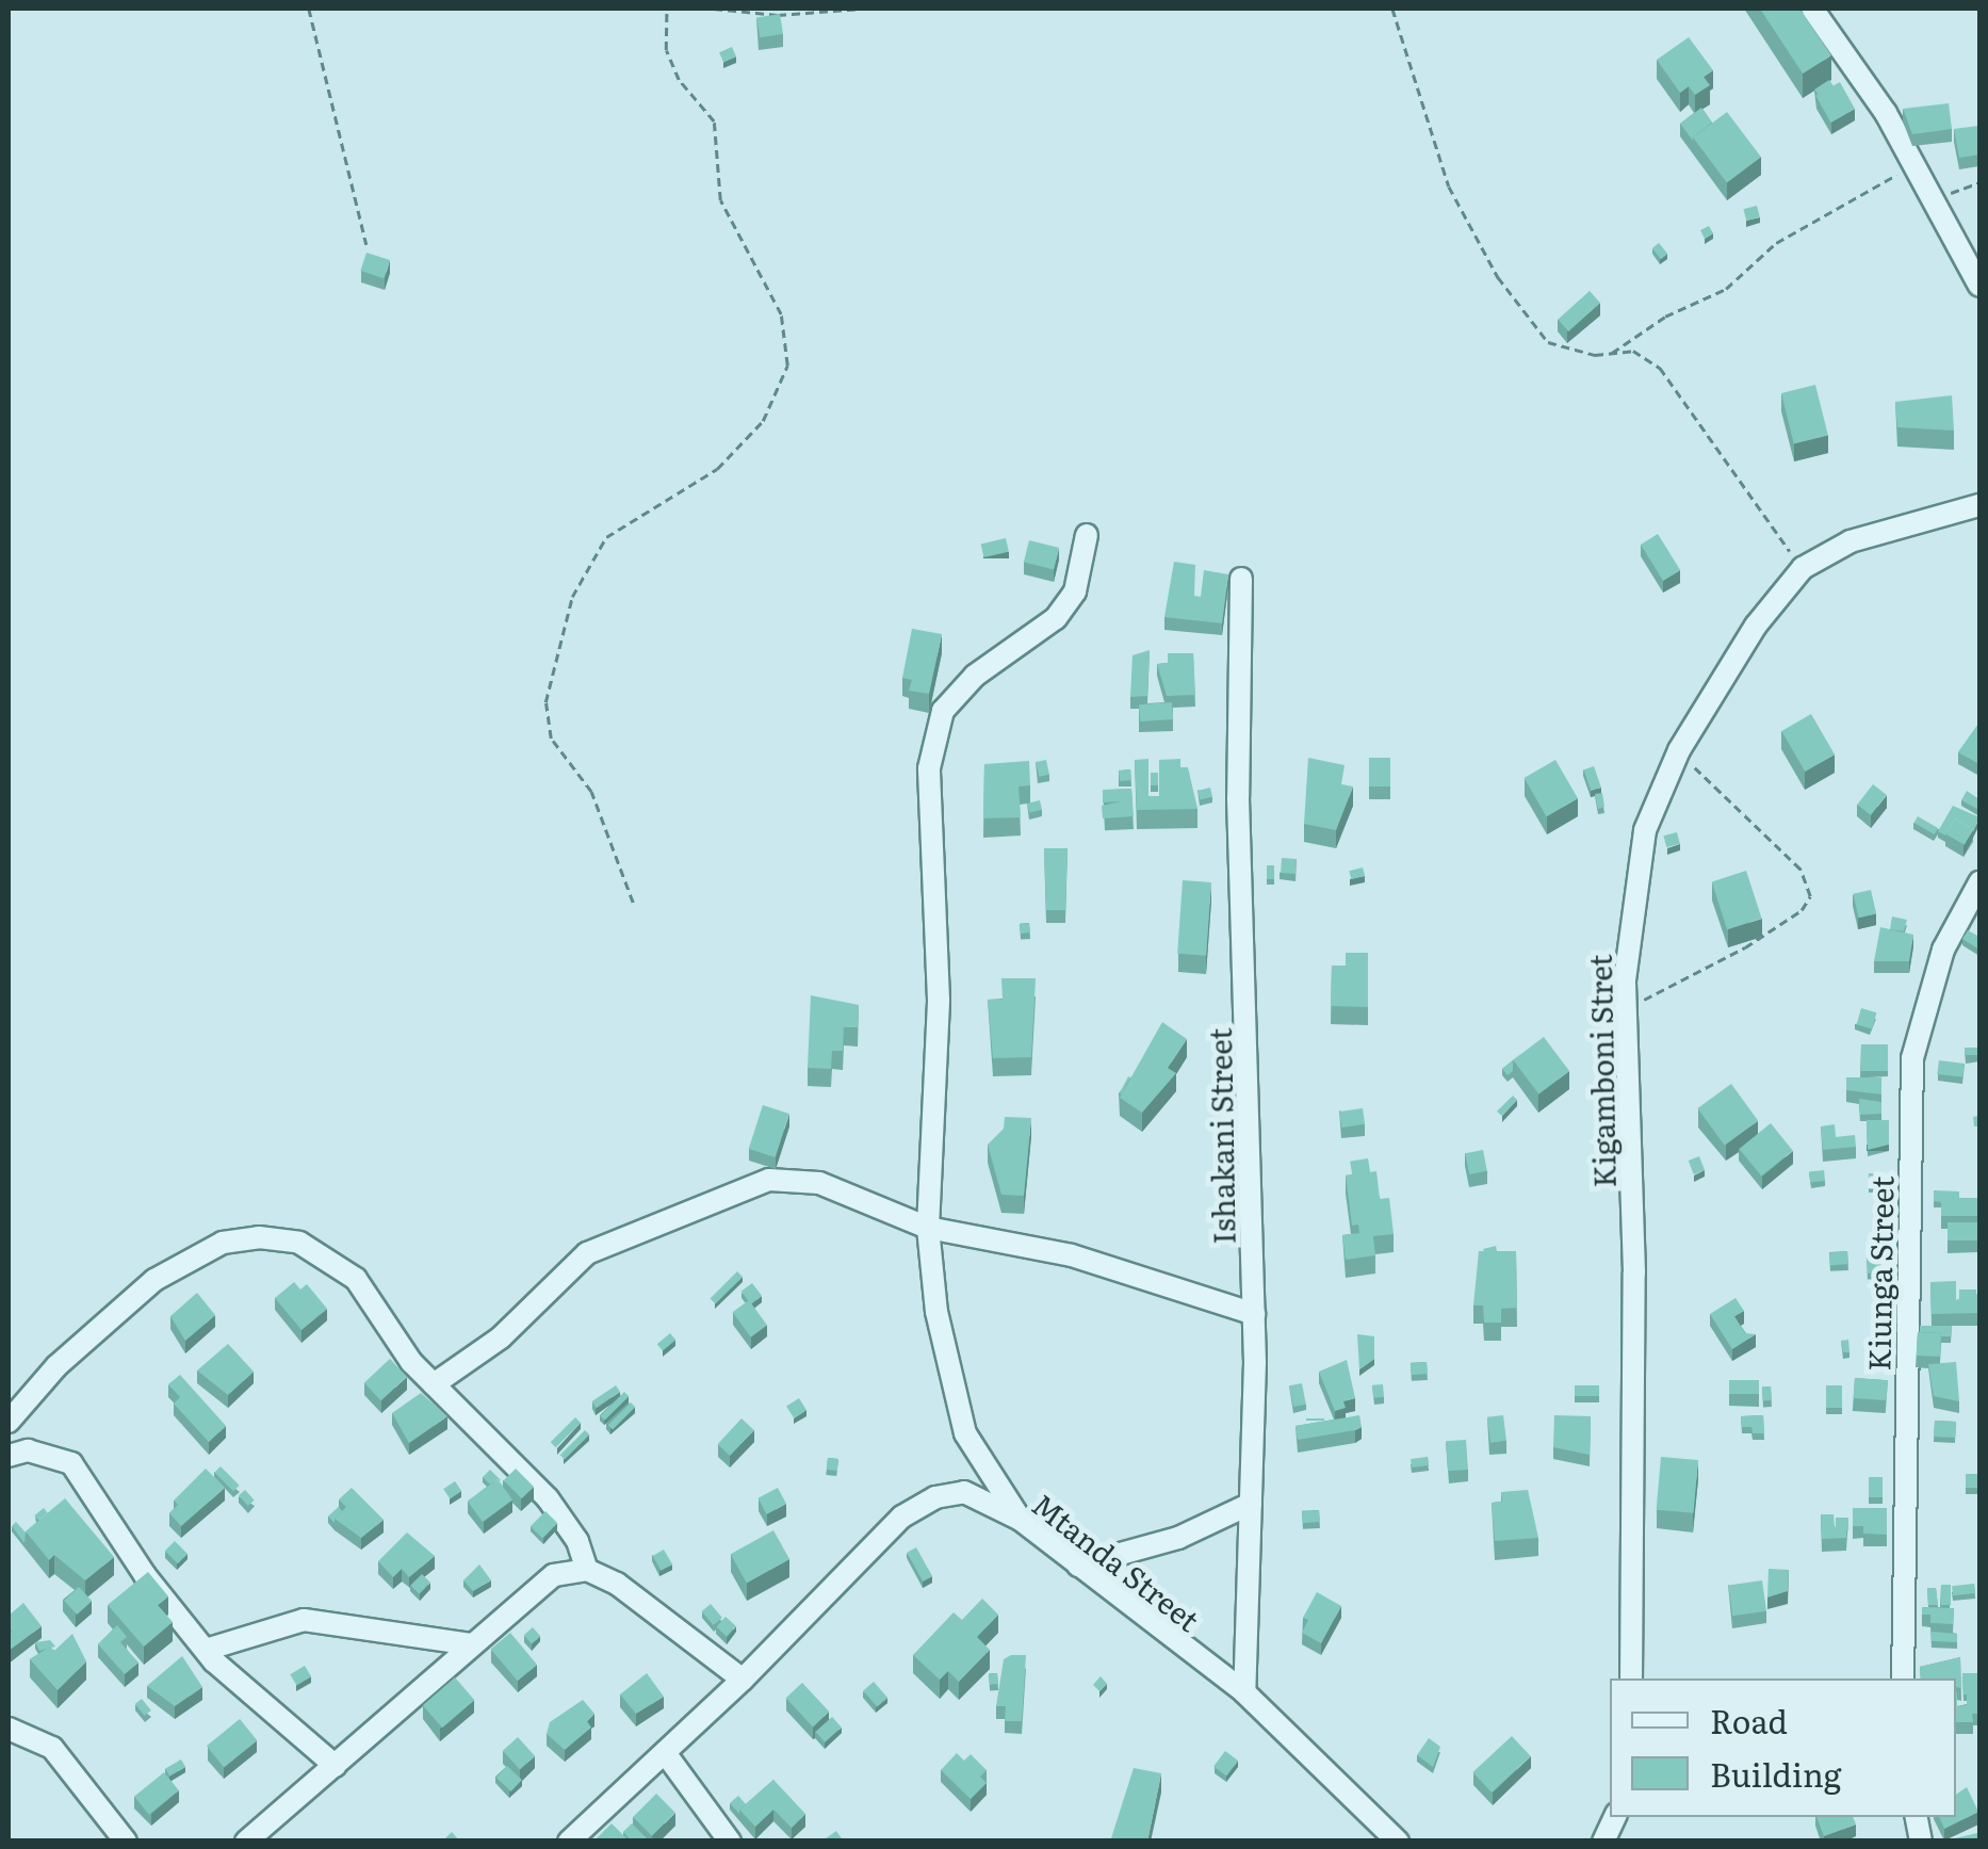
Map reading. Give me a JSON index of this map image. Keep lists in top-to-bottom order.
{
  "streets": {
    "street": [
      "Kigamboni Stret",
      "Ishakani Street",
      "Kiunga Street",
      "Mtanda Street"
    ]
  },
  "crossings": [
    ["Ishakani Street", "Mtanda Street"]
  ],
  "legend": ["Road", "Building"]
}
